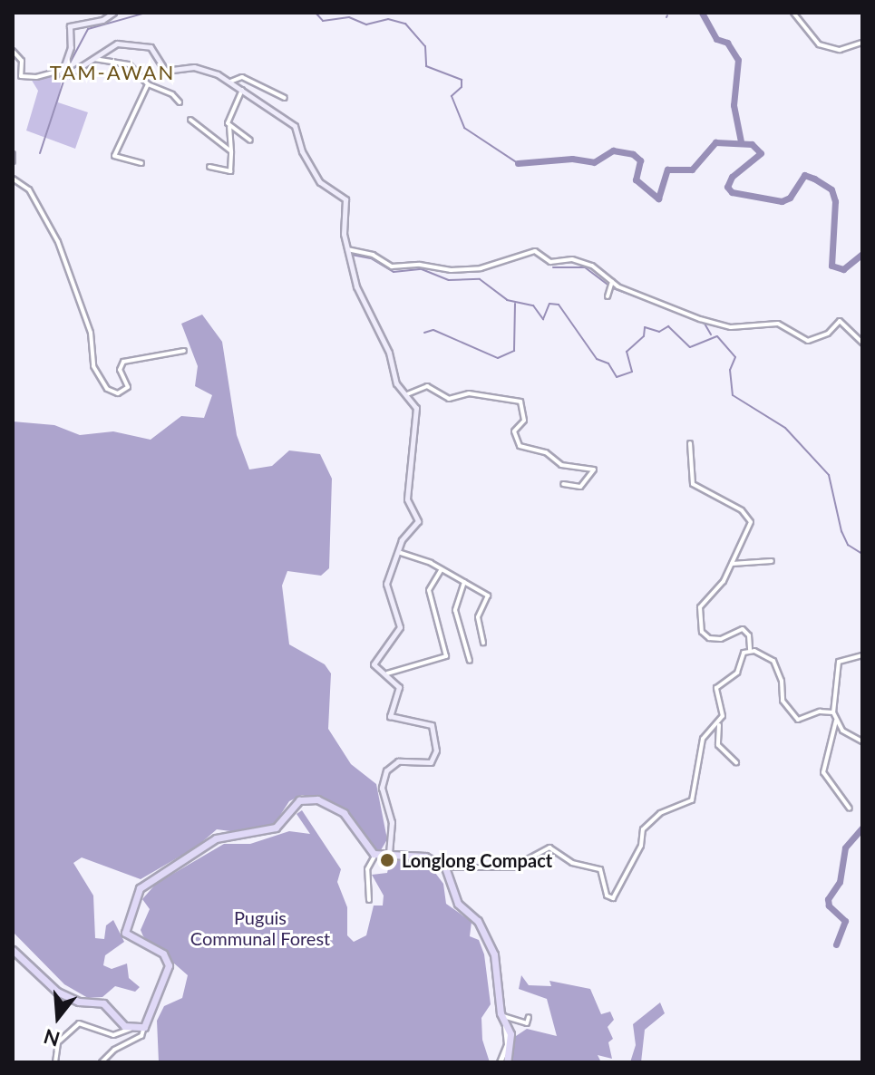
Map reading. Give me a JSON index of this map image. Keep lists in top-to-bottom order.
{
  "districts": ["TAM-AWAN"],
  "parks": ["Puguis Communal Forest"],
  "places": ["Longlong Compact"],
  "north": "bottom"
}
